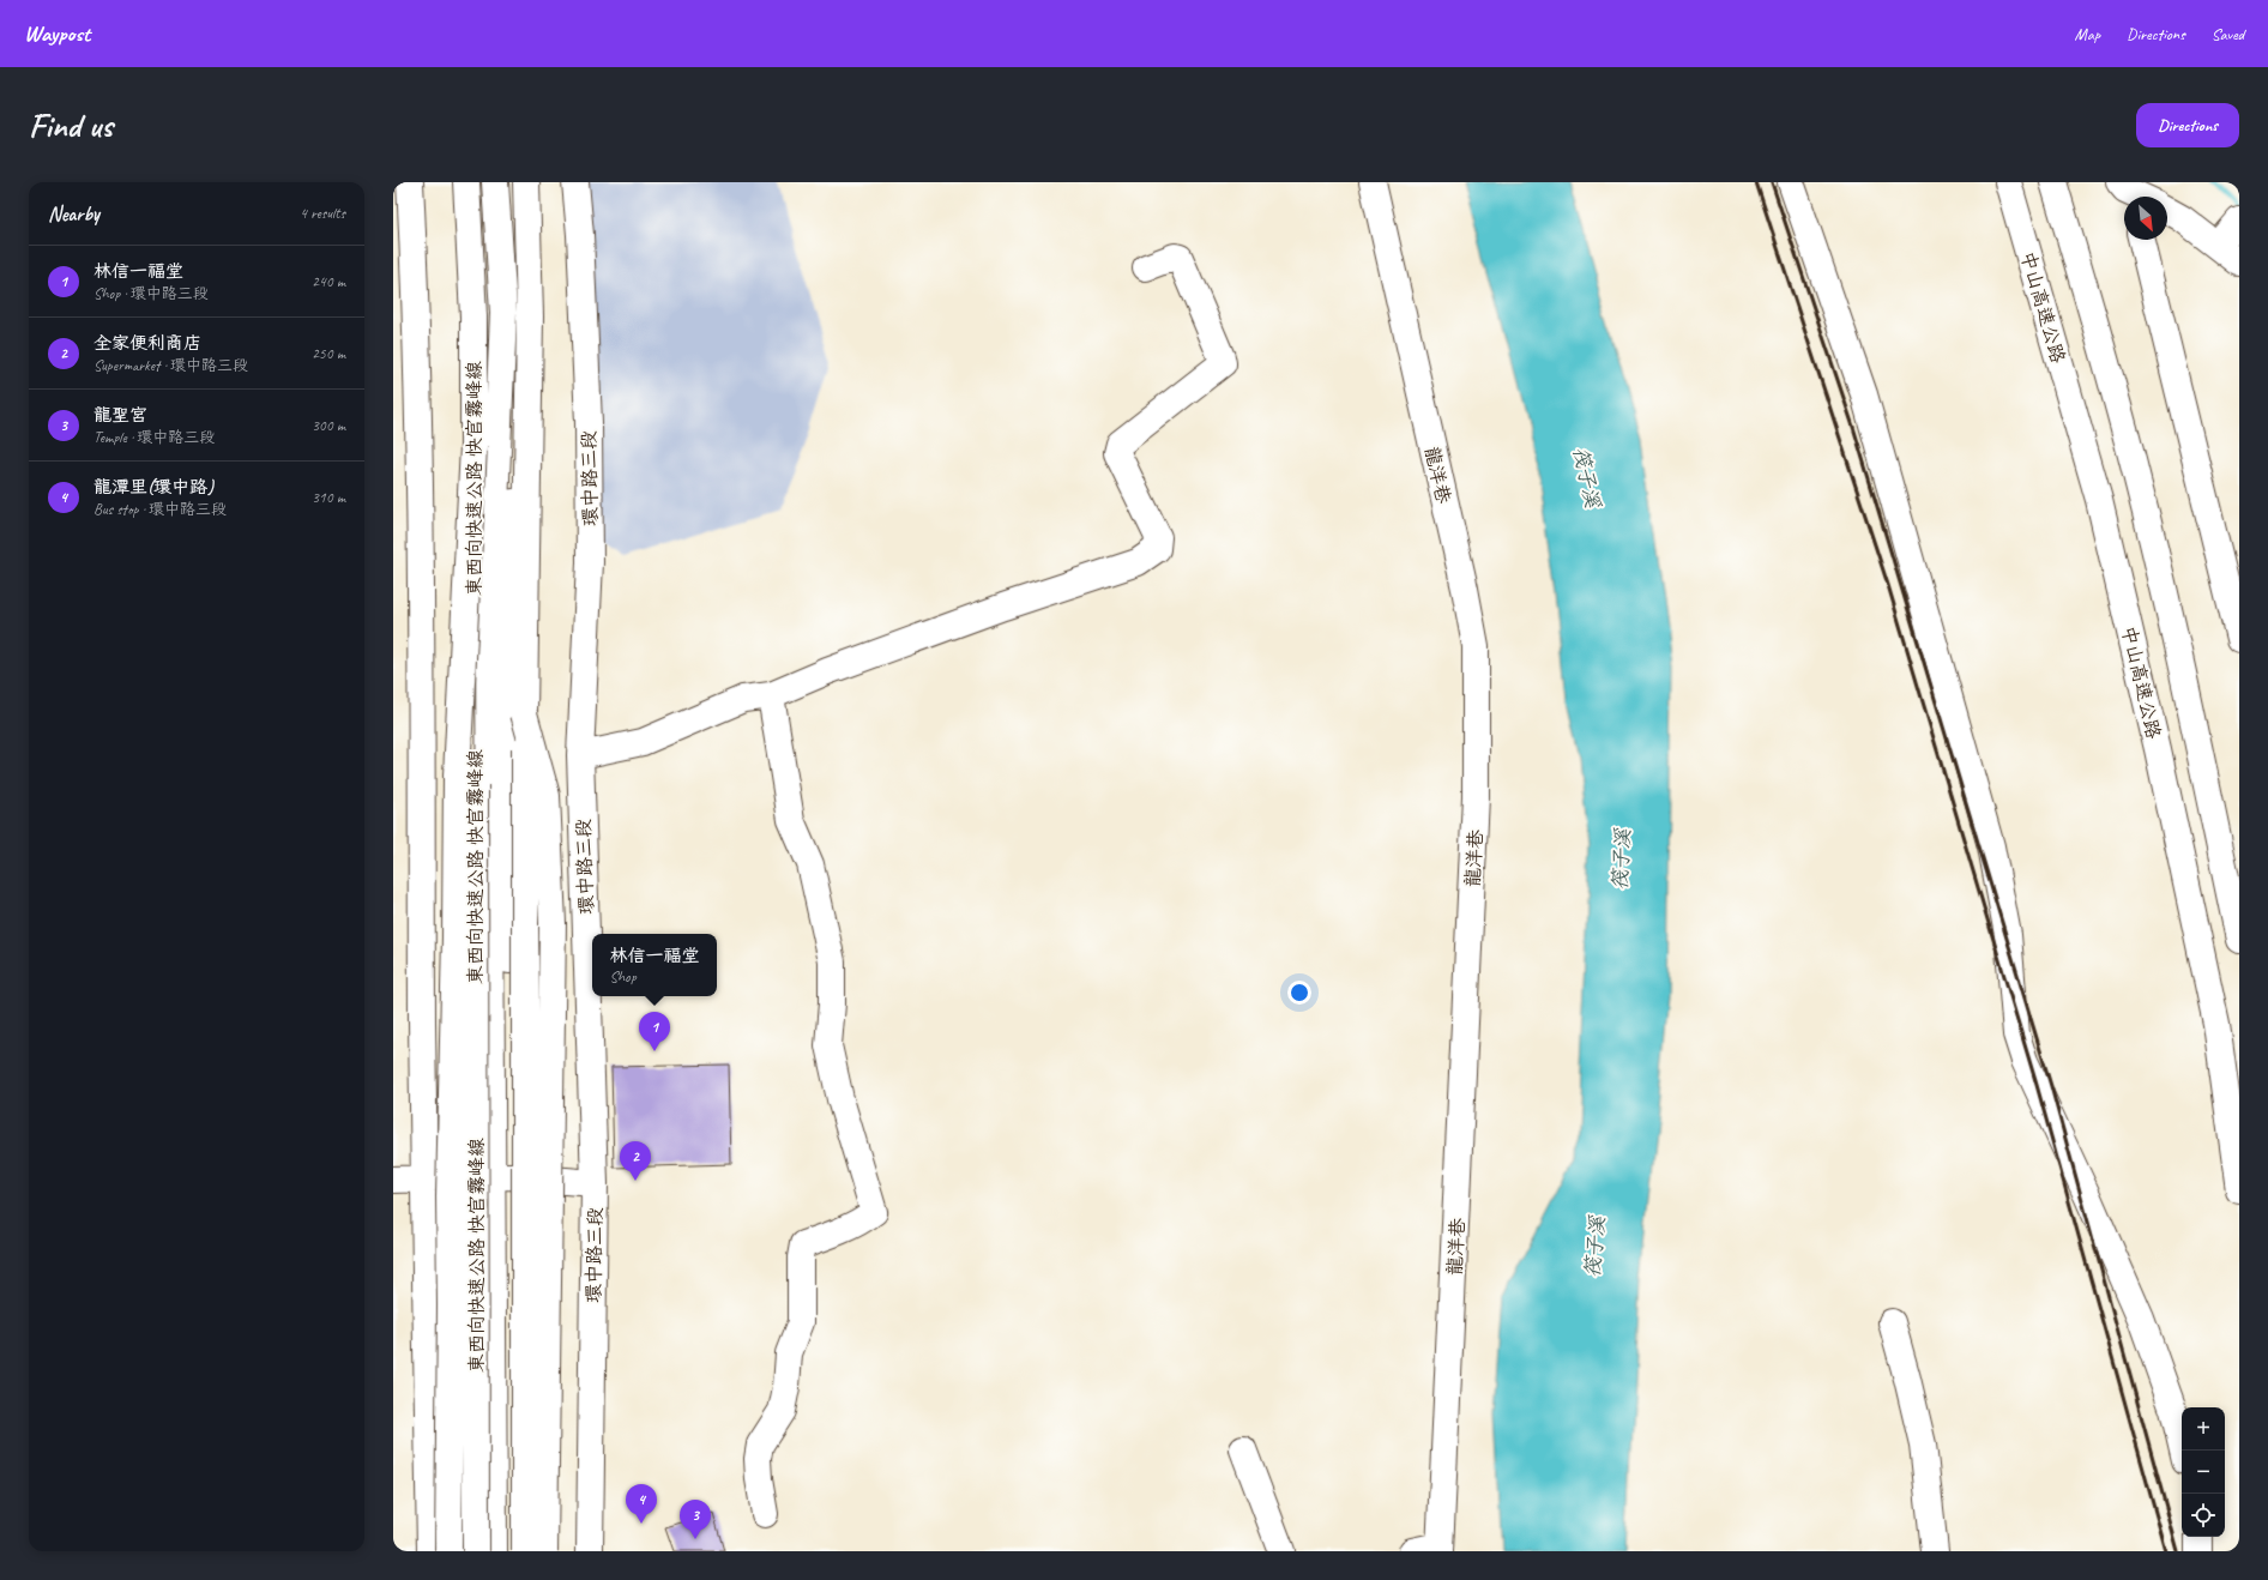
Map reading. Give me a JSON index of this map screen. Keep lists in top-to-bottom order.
{
  "streets": {
    "main road": [
      "中山高速公路",
      "龍洋巷",
      "東西向快速公路 快官霧峰線",
      "環中路三段"
    ]
  },
  "water": ["筏子溪"],
  "north": "bottom right",
  "page": {
    "header": "Waypost",
    "nav": ["Map", "Directions", "Saved"],
    "buttons": "Directions",
    "title": "Find us",
    "heading": ["Nearby", "4 results"],
    "list": [
      {
        "mark": "1",
        "name": "林信一福堂",
        "note": "Shop · 環中路三段",
        "value": "240 m"
      },
      {
        "mark": "2",
        "name": "全家便利商店",
        "note": "Supermarket · 環中路三段",
        "value": "250 m"
      },
      {
        "mark": "3",
        "name": "龍聖宮",
        "note": "Temple · 環中路三段",
        "value": "300 m"
      },
      {
        "mark": "4",
        "name": "龍潭里(環中路)",
        "note": "Bus stop · 環中路三段",
        "value": "310 m"
      }
    ],
    "popup": ["林信一福堂", "Shop"],
    "pins": [
      "1",
      "2",
      "4",
      "3"
    ],
    "map_buttons": ["+", "−"]
  }
}
